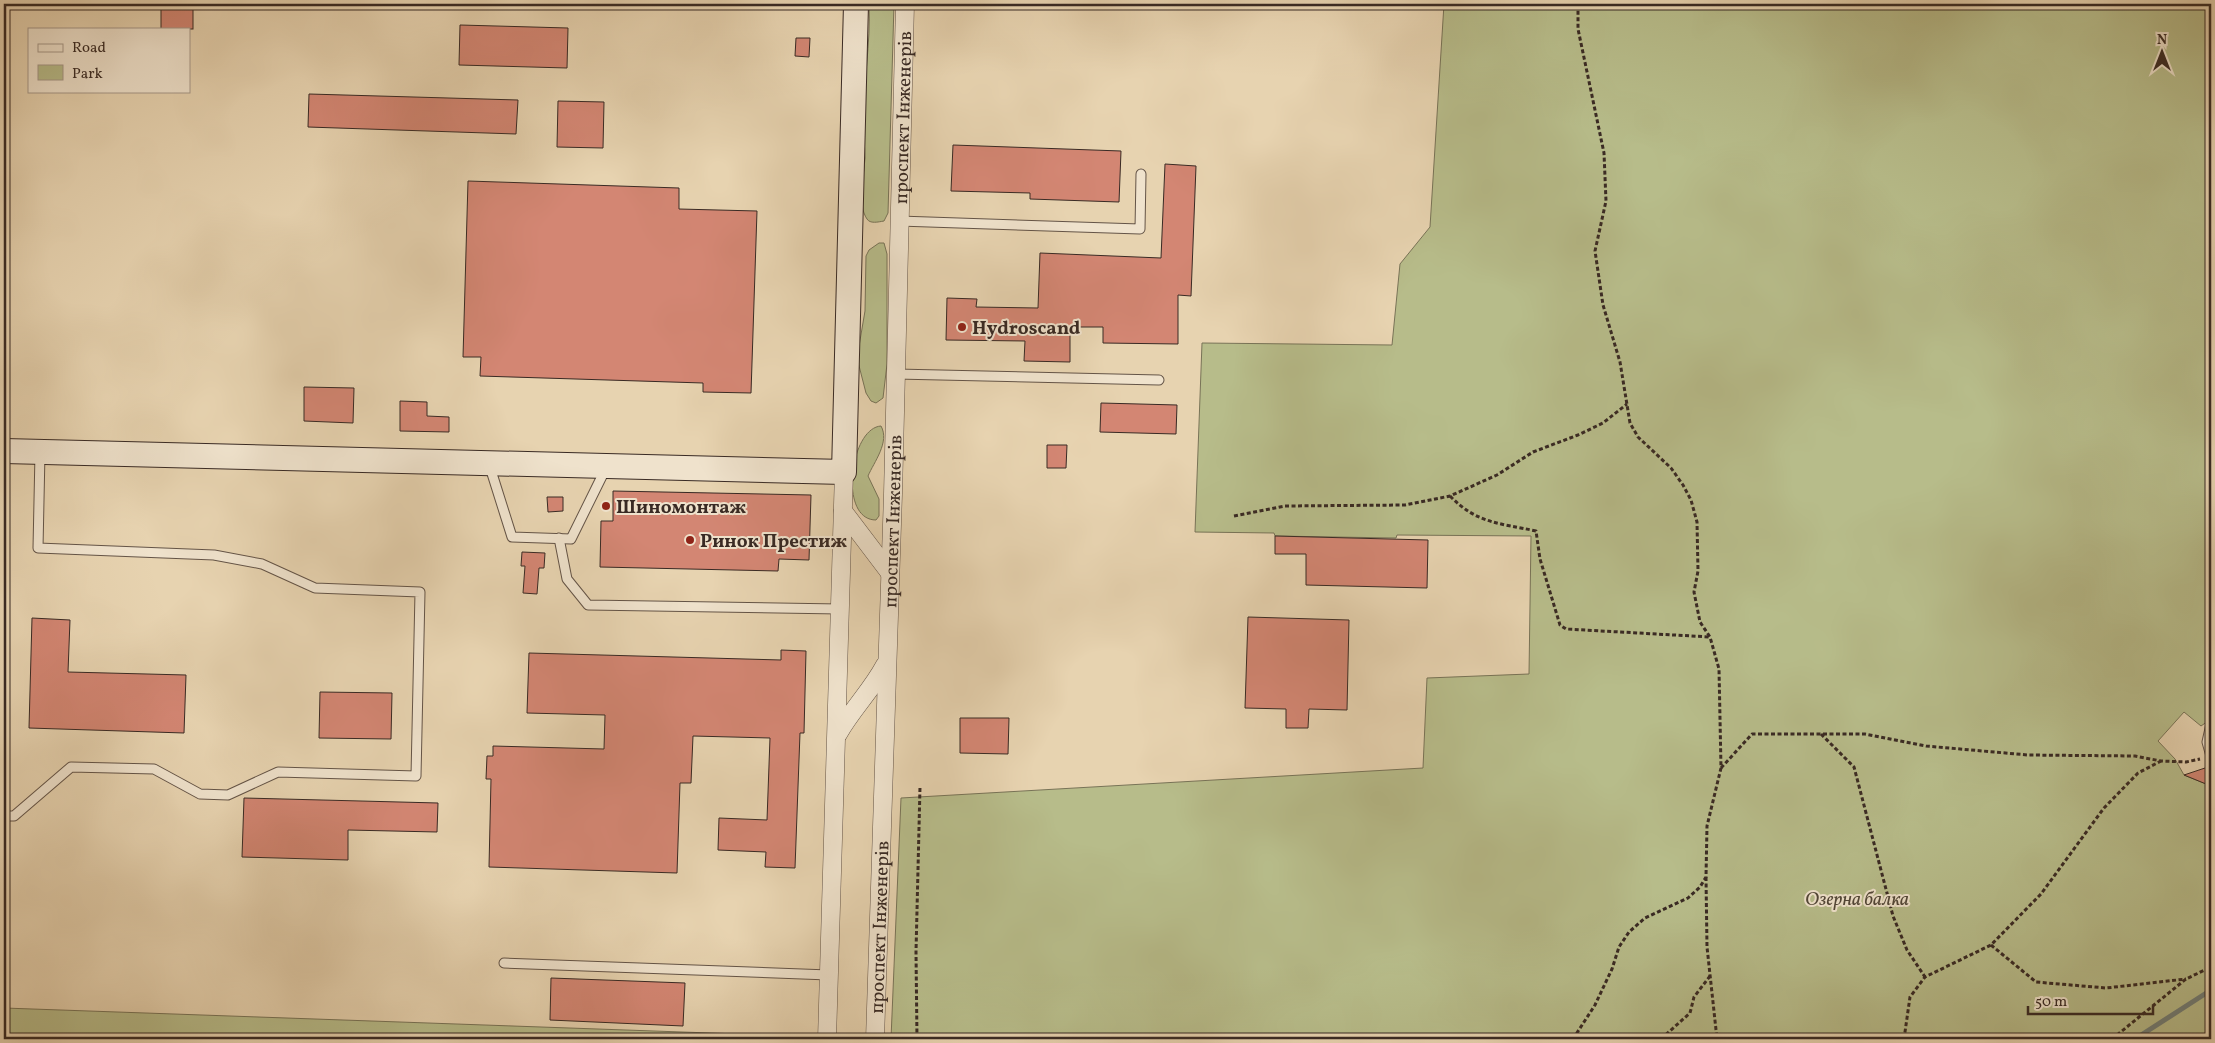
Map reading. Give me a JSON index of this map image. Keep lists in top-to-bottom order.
{
  "streets": {
    "street": ["проспект Інженерів"]
  },
  "parks": ["Озерна балка"],
  "places": ["Hydroscand", "Шиномонтаж", "Ринок Престиж"],
  "legend": ["Road", "Park"],
  "scale_bar": "50 m",
  "north": "top"
}
